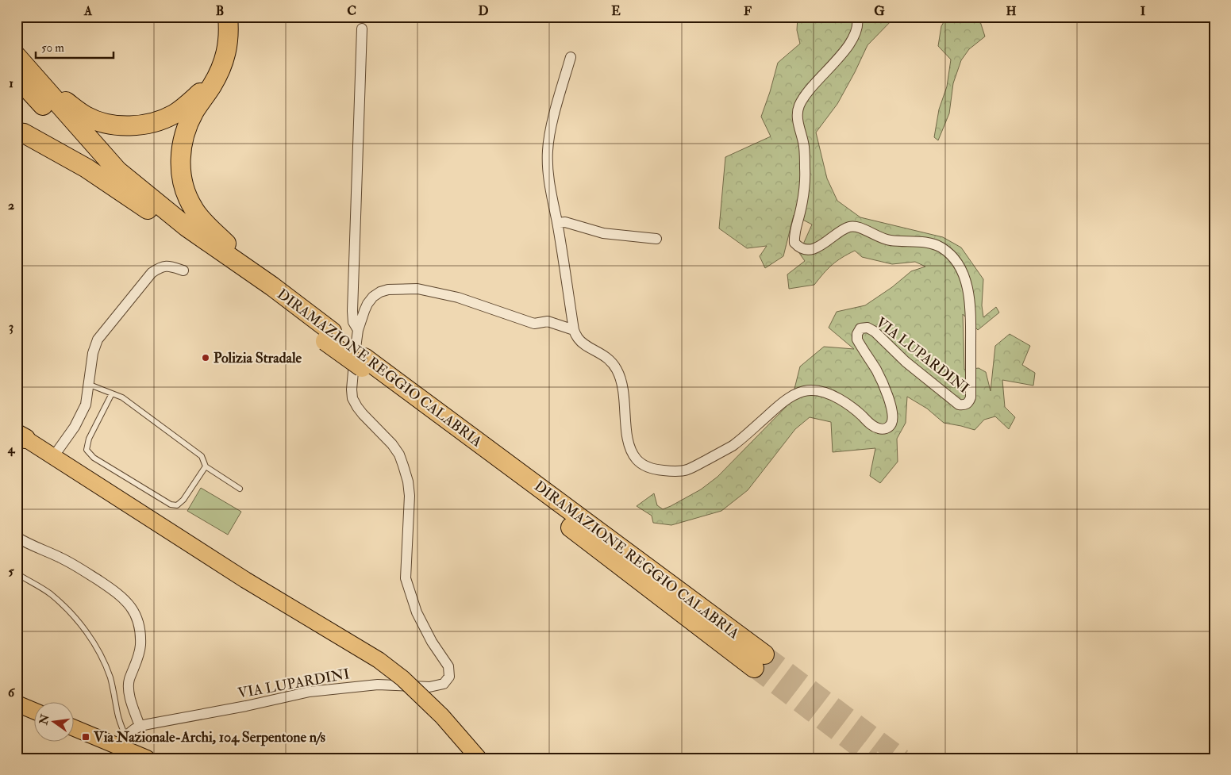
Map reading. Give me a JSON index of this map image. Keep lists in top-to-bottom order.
{
  "streets": {
    "highway": ["DIRAMAZIONE REGGIO CALABRIA"],
    "street": ["VIA LUPARDINI"]
  },
  "places": {
    "other": ["Polizia Stradale"],
    "transit": ["Via Nazionale-Archi, 104 Serpentone n/s"]
  },
  "scale_bar": "50 m",
  "north": "left",
  "grid": {
    "columns": [
      "A",
      "B",
      "C",
      "D",
      "E",
      "F",
      "G",
      "H",
      "I"
    ],
    "rows": [
      "1",
      "2",
      "3",
      "4",
      "5",
      "6"
    ]
  }
}
